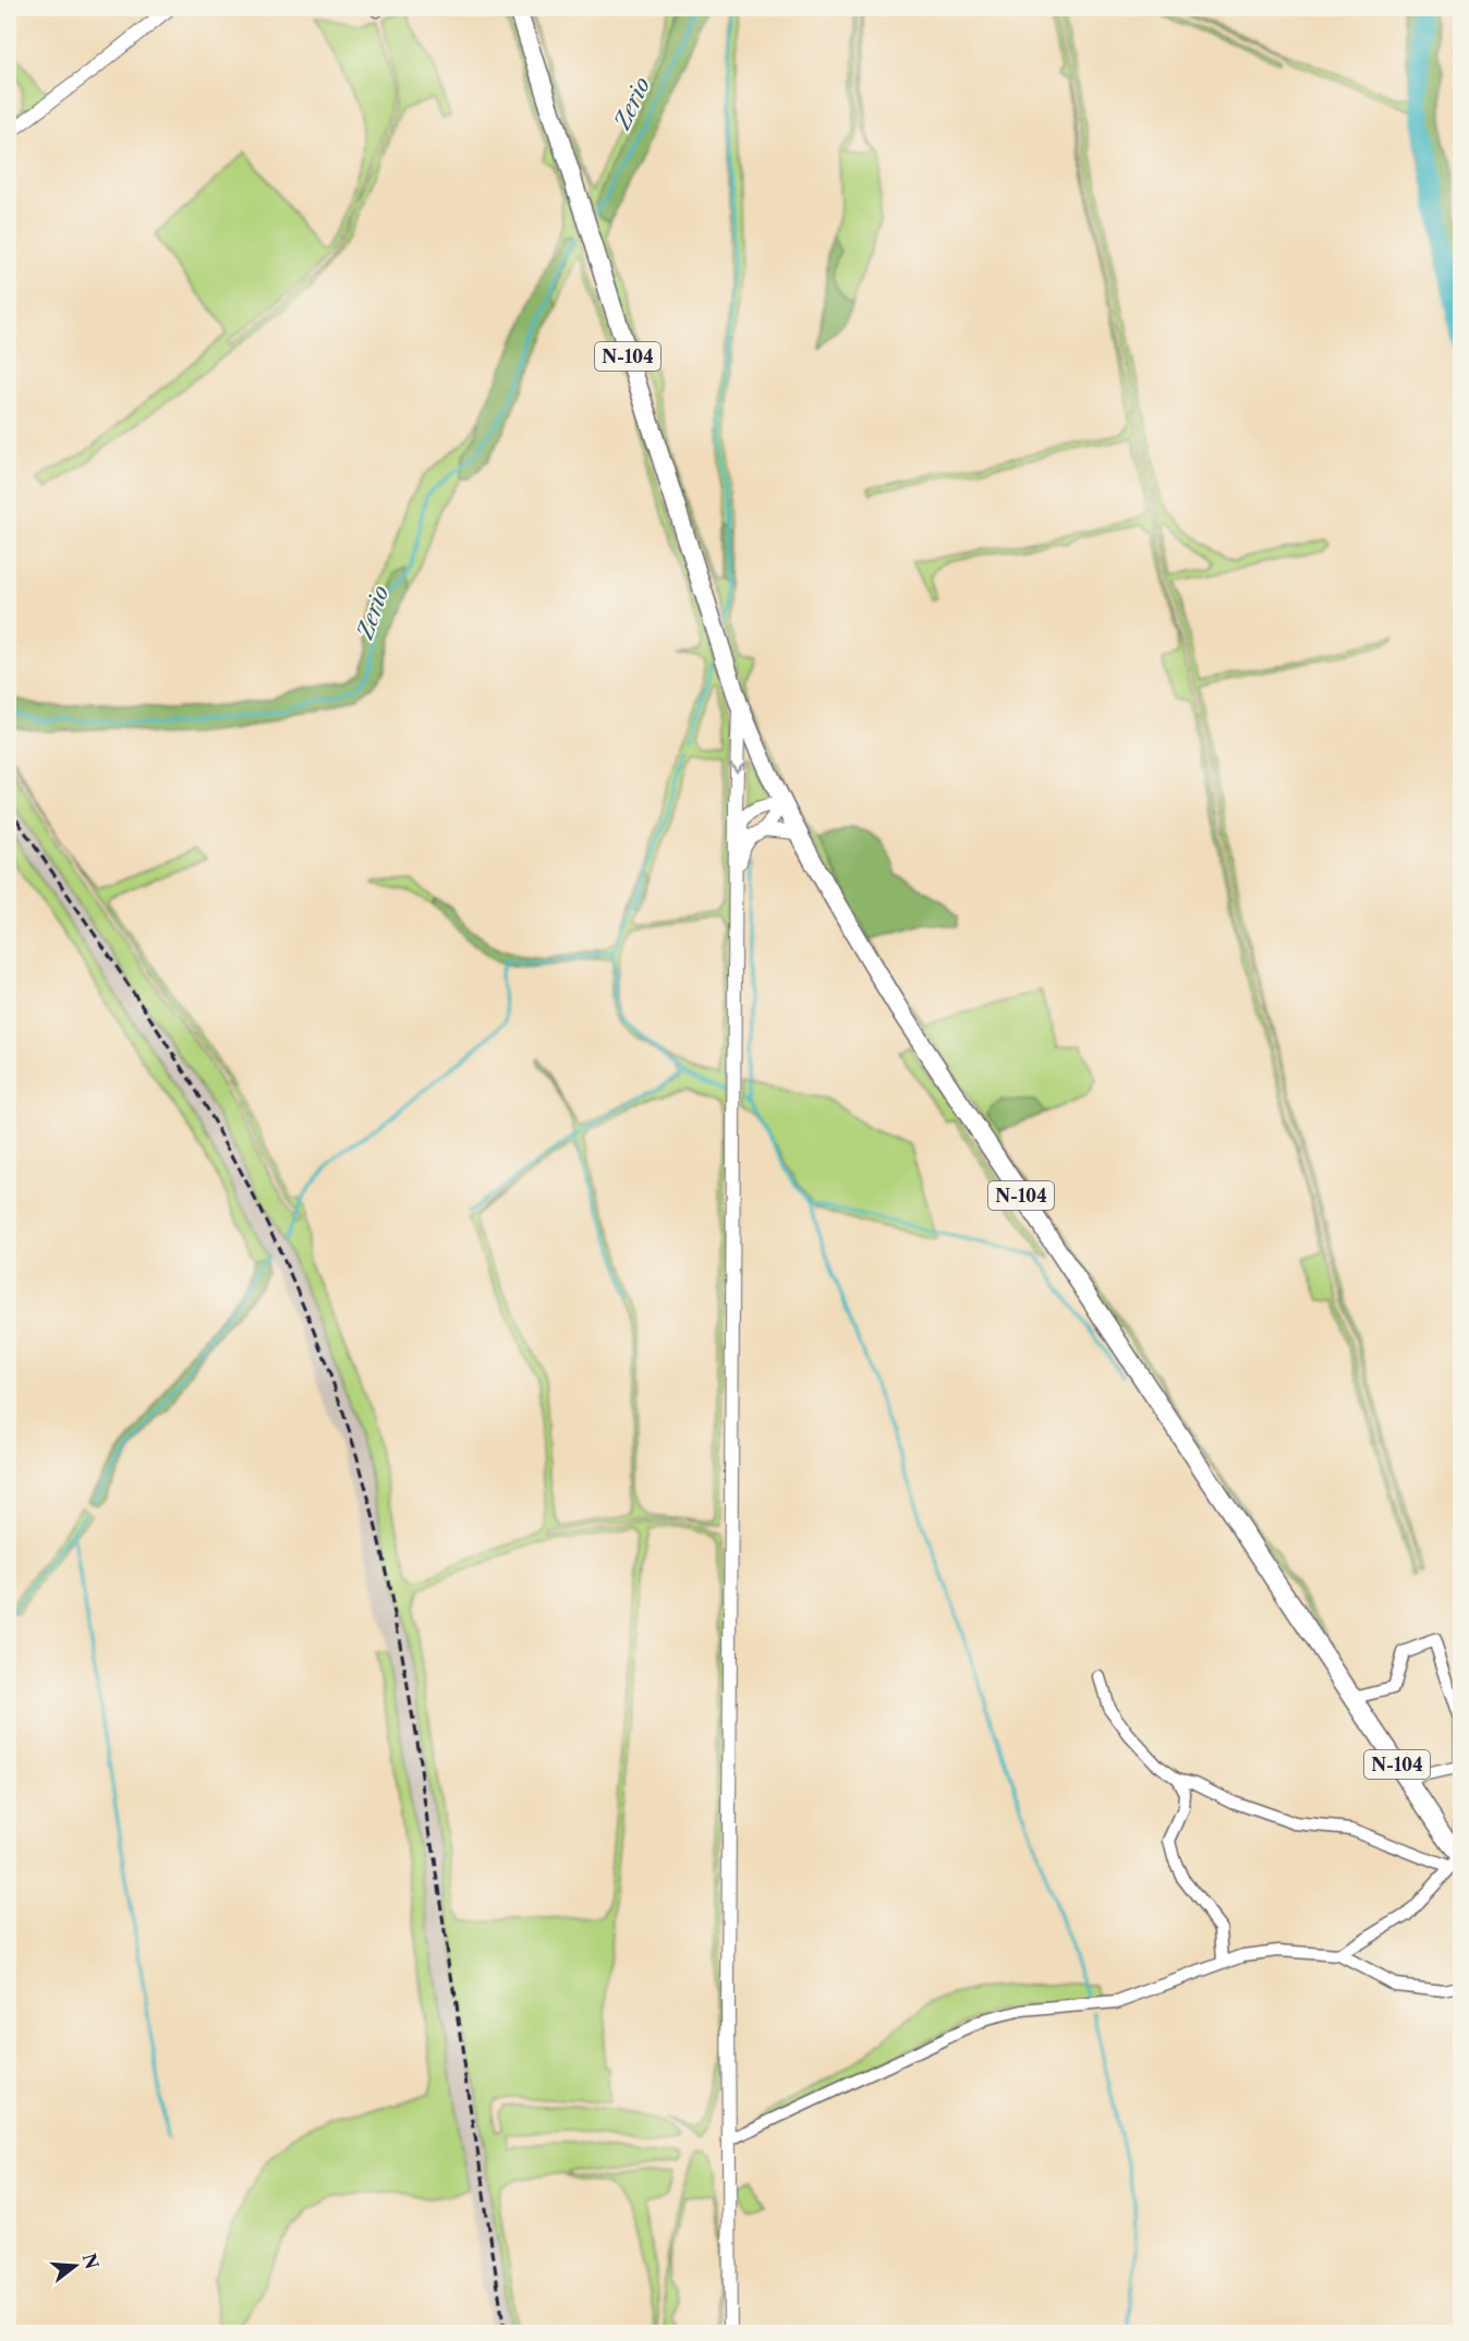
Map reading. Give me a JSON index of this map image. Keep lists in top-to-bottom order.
{
  "streets": {
    "main road": ["N-104"]
  },
  "water": ["Zerio"],
  "north": "right"
}
